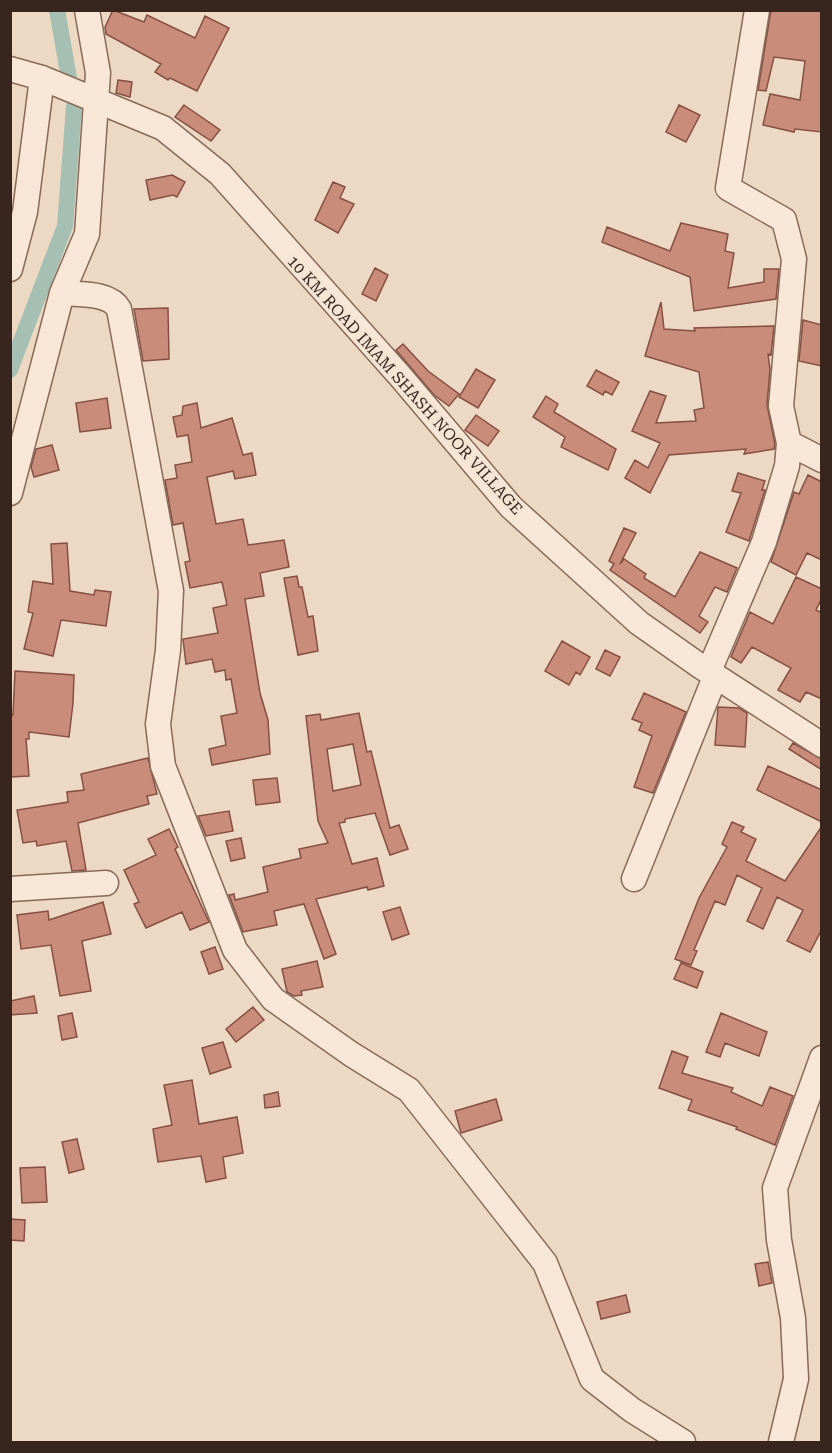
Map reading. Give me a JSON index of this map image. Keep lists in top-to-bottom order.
{
  "streets": {
    "street": ["10 KM ROAD IMAM SHASH NOOR VILLAGE"]
  }
}
